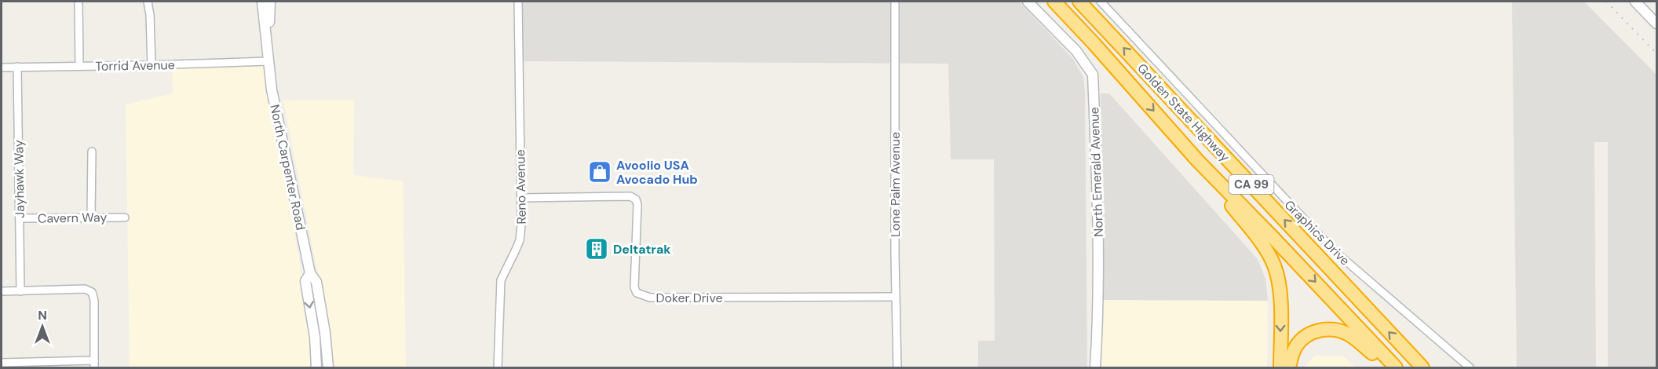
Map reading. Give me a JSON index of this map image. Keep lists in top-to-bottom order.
{
  "streets": {
    "highway": ["Golden State Highway", "CA 99"],
    "main road": ["North Carpenter Road", "North Emerald Avenue"],
    "street": [
      "Torrid Avenue",
      "Jayhawk Way",
      "Lone Palm Avenue",
      "Reno Avenue",
      "Cavern Way",
      "Graphics Drive",
      "Doker Drive"
    ]
  },
  "crossings": [
    ["Torrid Avenue", "North Carpenter Road"],
    ["Torrid Avenue", "Jayhawk Way"],
    ["Jayhawk Way", "Cavern Way"],
    ["Lone Palm Avenue", "Doker Drive"],
    ["Reno Avenue", "Doker Drive"]
  ],
  "places": {
    "shop": ["Avoolio USA Avocado Hub"],
    "building": ["Deltatrak"]
  },
  "north": "top"
}
